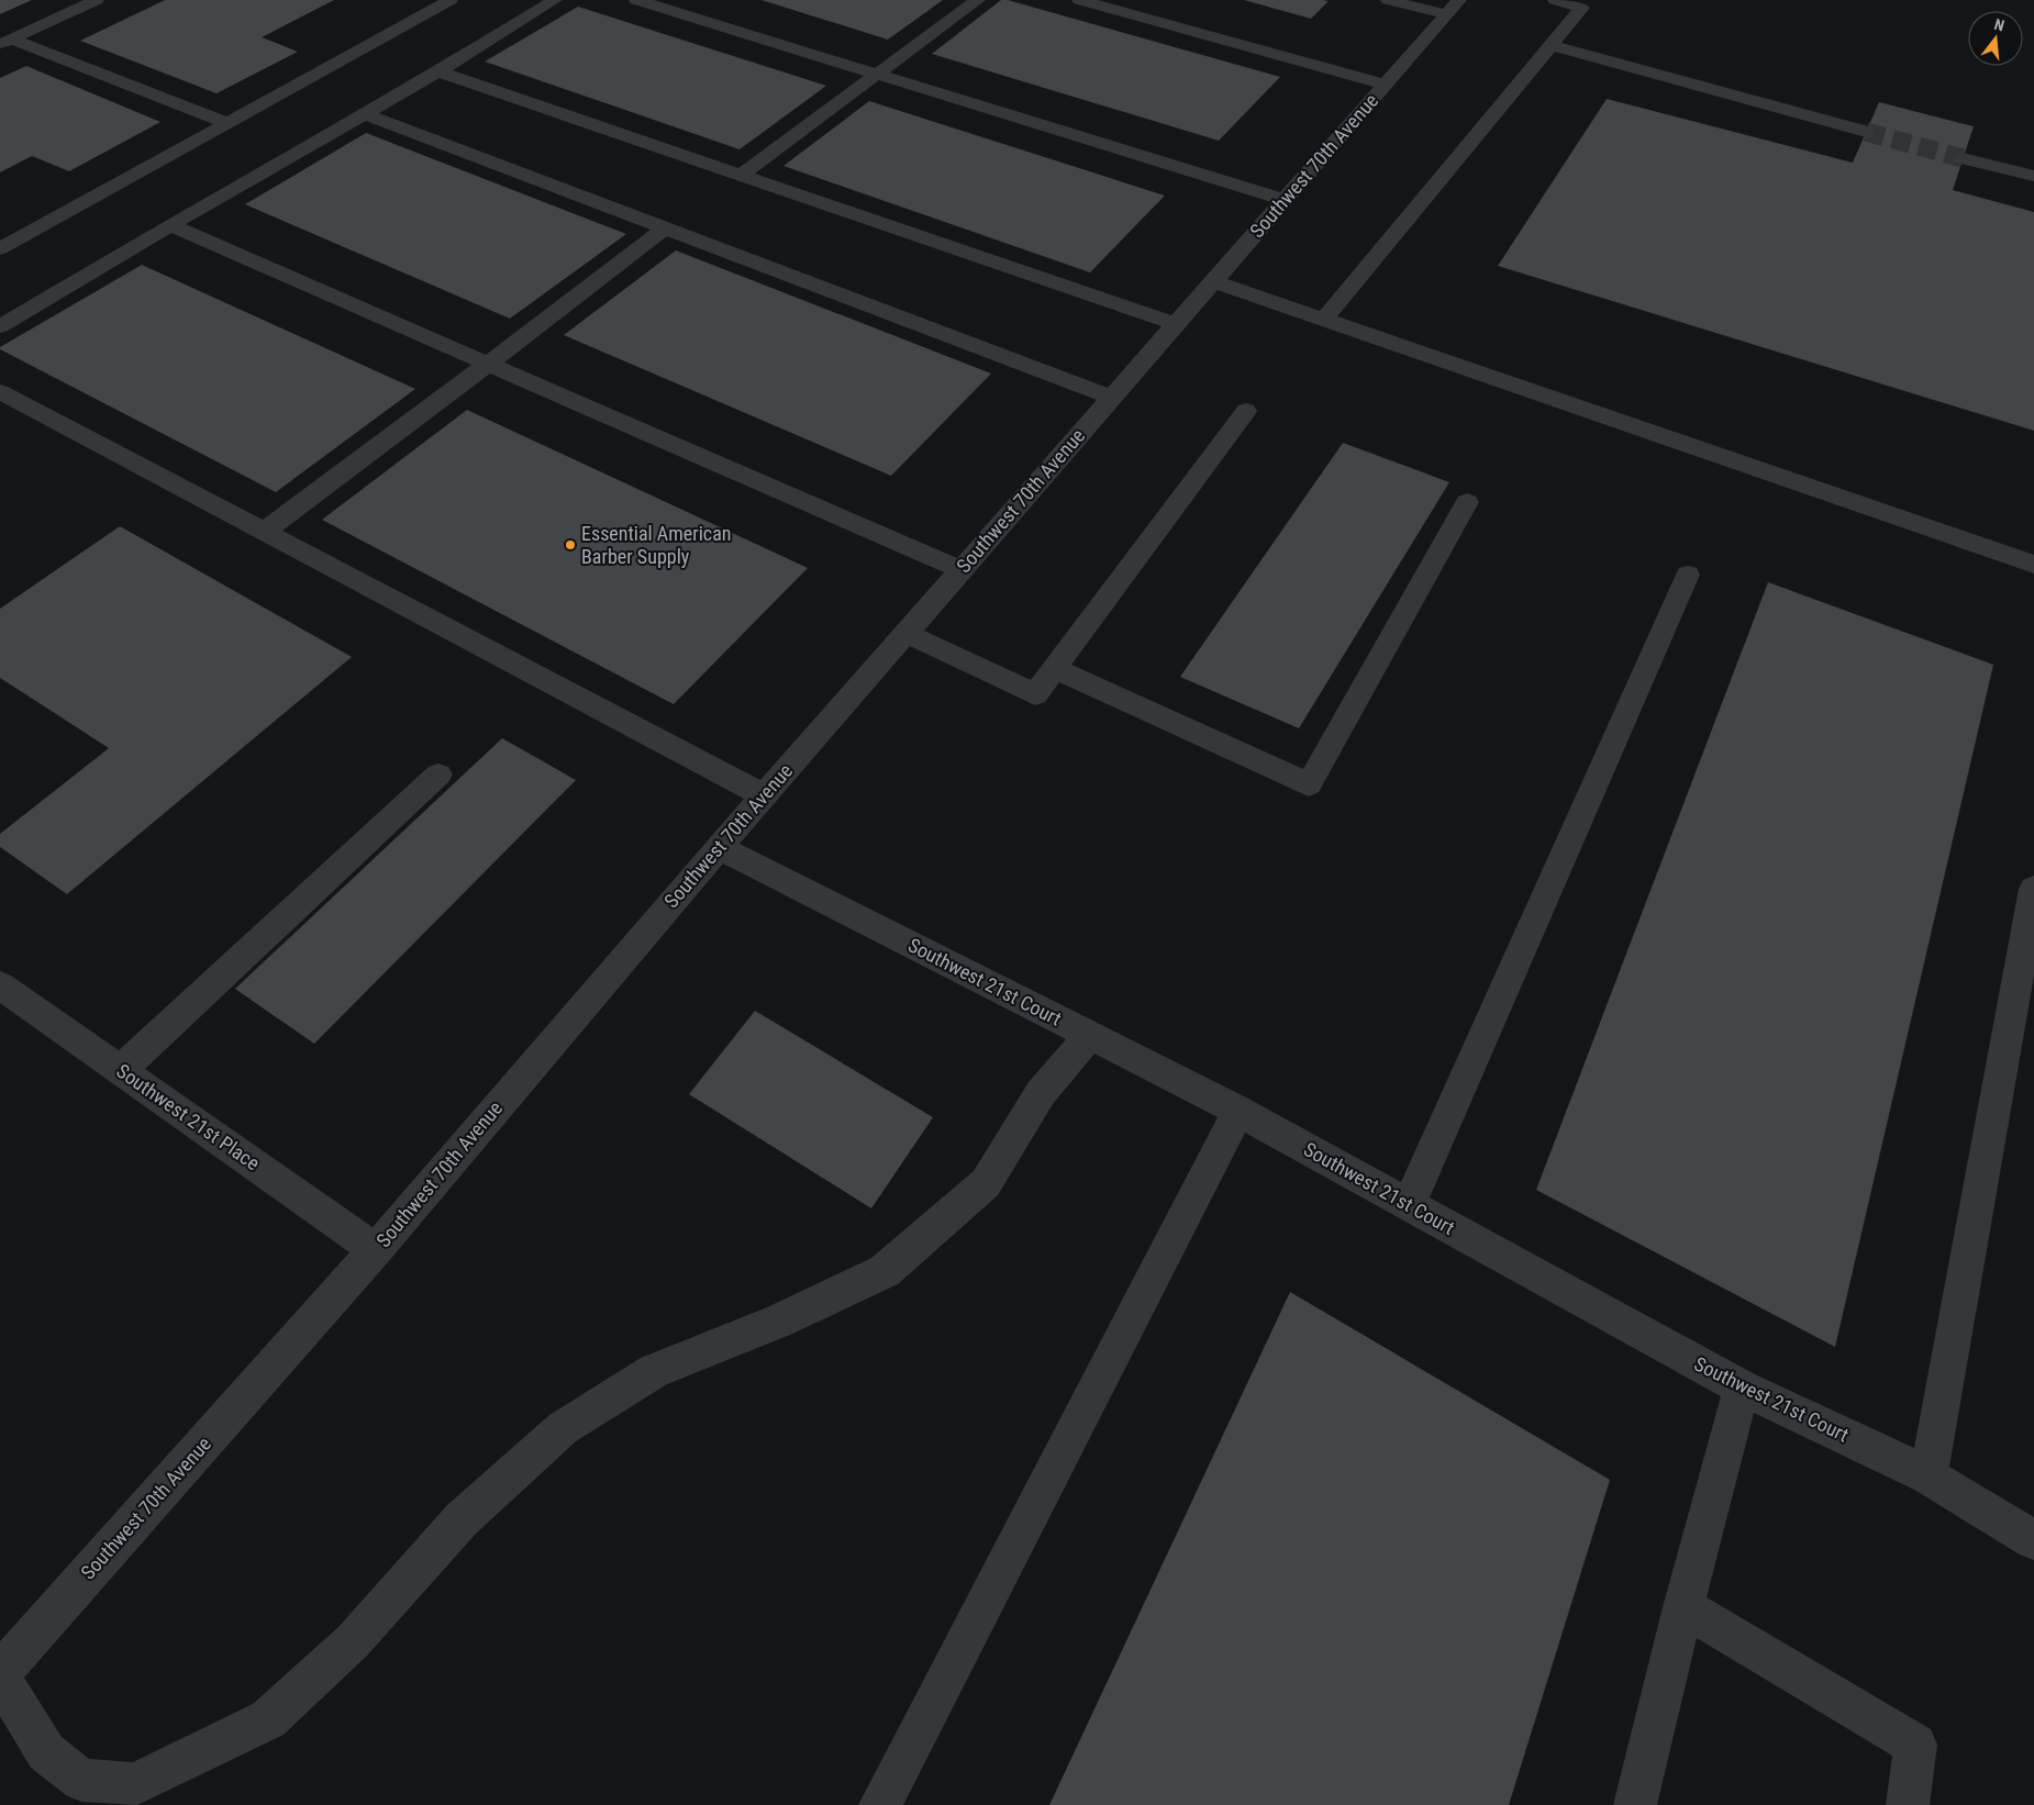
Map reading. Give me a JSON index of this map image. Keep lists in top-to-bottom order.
{
  "streets": {
    "street": ["Southwest 70th Avenue", "Southwest 21st Court", "Southwest 21st Place"]
  },
  "crossings": [
    ["Southwest 70th Avenue", "Southwest 21st Court"],
    ["Southwest 70th Avenue", "Southwest 21st Place"]
  ],
  "places": ["Essential American Barber Supply"],
  "north": "top"
}
